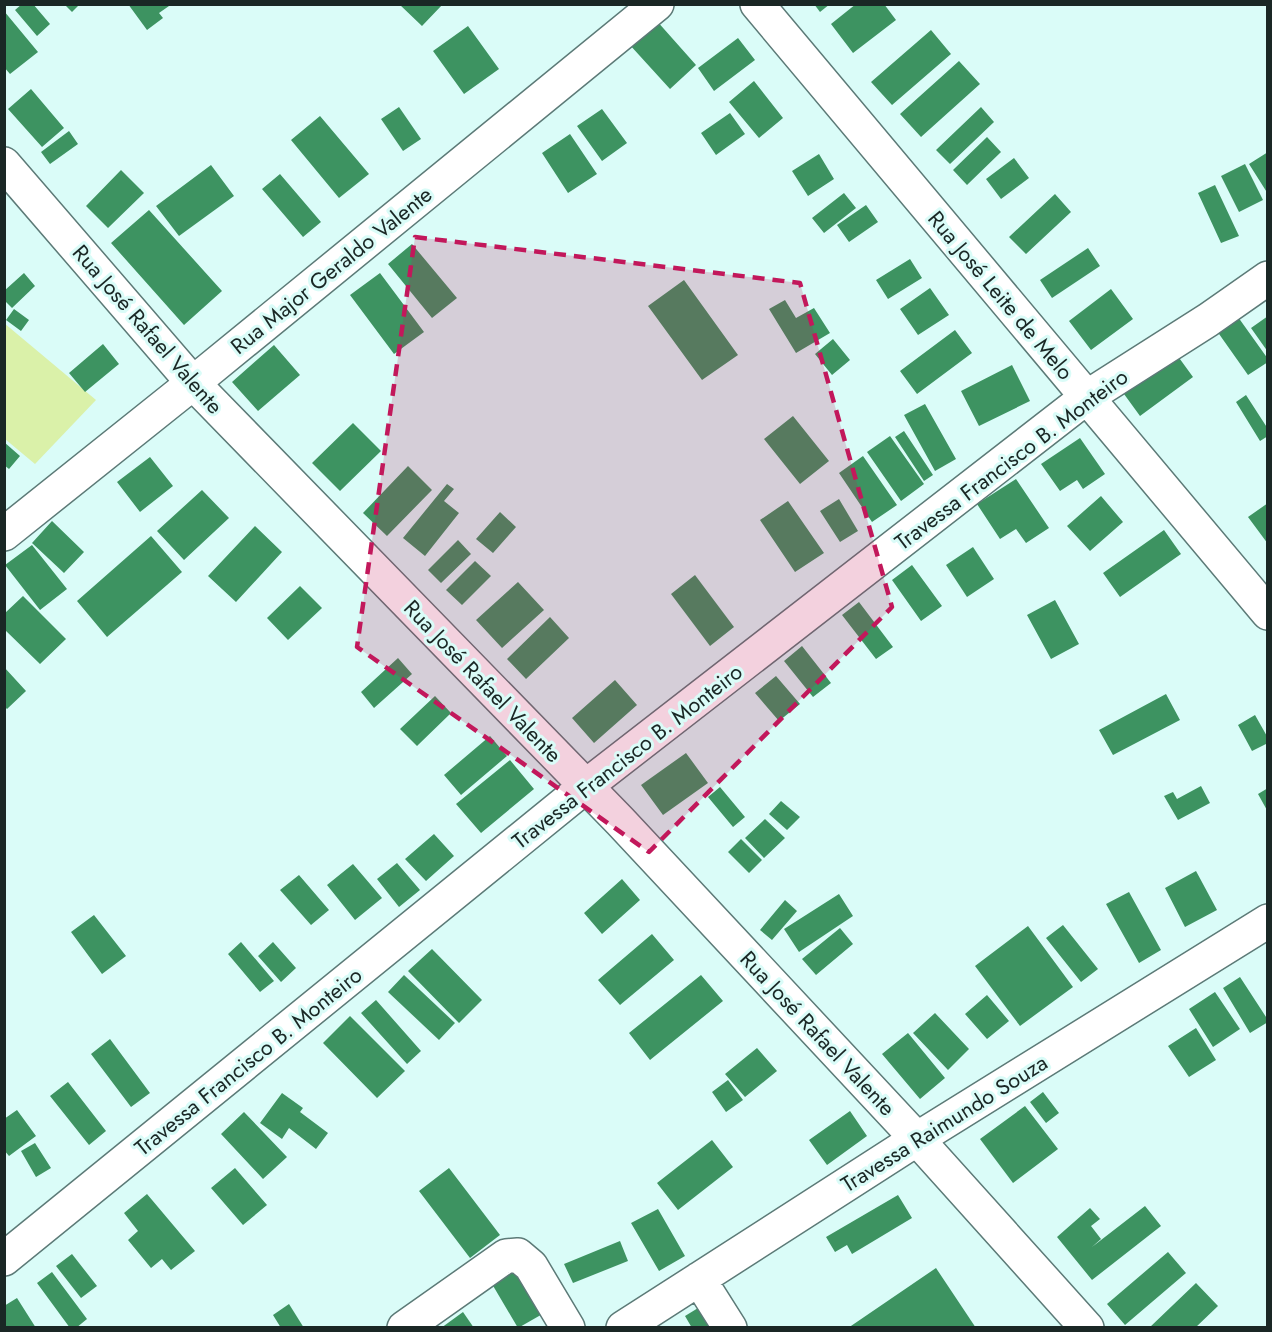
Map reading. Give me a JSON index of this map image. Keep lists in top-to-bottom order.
{
  "streets": {
    "street": [
      "Rua Major Geraldo Valente",
      "Rua José Leite de Melo",
      "Rua José Rafael Valente",
      "Travessa Francisco B. Monteiro",
      "Travessa Raimundo Souza"
    ]
  },
  "crossings": [
    ["Rua Major Geraldo Valente", "Rua José Rafael Valente"],
    ["Rua José Leite de Melo", "Travessa Francisco B. Monteiro"],
    ["Rua José Rafael Valente", "Travessa Francisco B. Monteiro"],
    ["Rua José Rafael Valente", "Travessa Raimundo Souza"]
  ]
}
